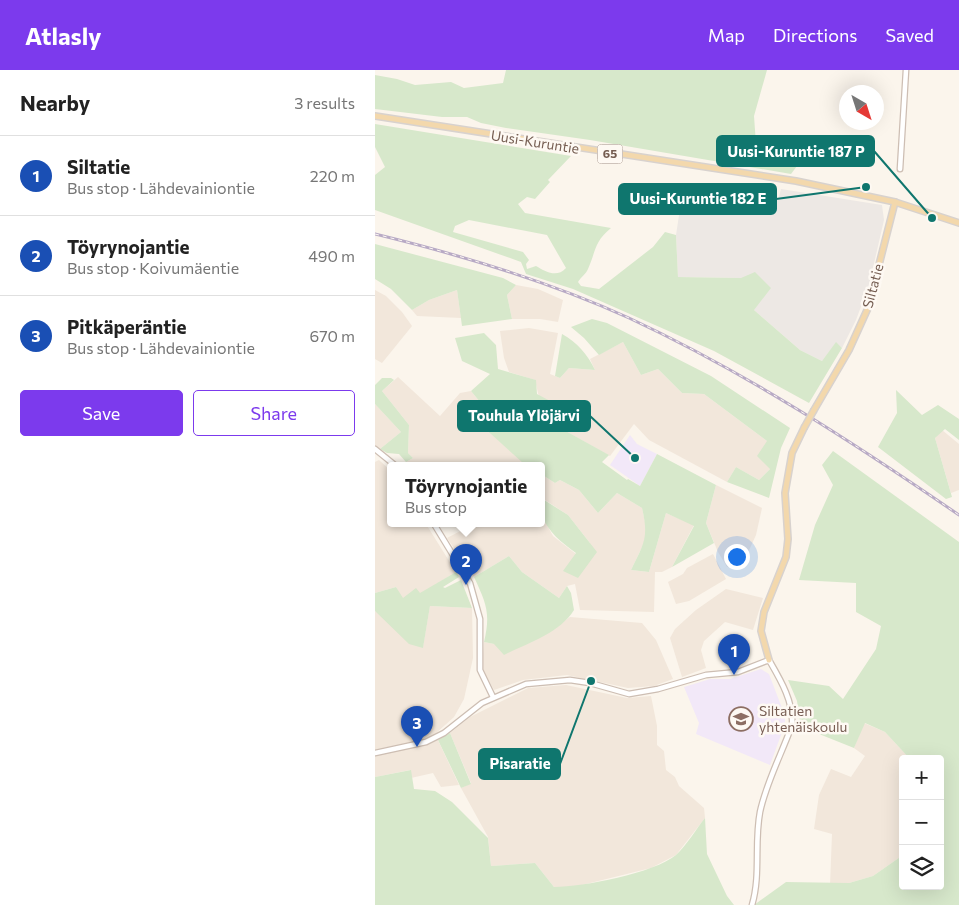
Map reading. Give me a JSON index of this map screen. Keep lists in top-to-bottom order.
{
  "streets": {
    "main road": ["Uusi-Kuruntie", "65", "Siltatie"]
  },
  "crossings": [
    ["Uusi-Kuruntie", "Siltatie"]
  ],
  "places": {
    "other": [
      "Uusi-Kuruntie 182 E",
      "Uusi-Kuruntie 187 P",
      "Touhula Ylöjärvi",
      "Pisaratie"
    ],
    "school or university": ["Siltatien yhtenäiskoulu"]
  },
  "north": "bottom right",
  "page": {
    "header": "Atlasly",
    "nav": ["Map", "Directions", "Saved"],
    "heading": ["Nearby", "3 results"],
    "list": [
      {
        "mark": "1",
        "name": "Siltatie",
        "note": "Bus stop · Lähdevainiontie",
        "value": "220 m"
      },
      {
        "mark": "2",
        "name": "Töyrynojantie",
        "note": "Bus stop · Koivumäentie",
        "value": "490 m"
      },
      {
        "mark": "3",
        "name": "Pitkäperäntie",
        "note": "Bus stop · Lähdevainiontie",
        "value": "670 m"
      }
    ],
    "buttons": ["Save", "Share"],
    "popup": ["Töyrynojantie", "Bus stop"],
    "pins": ["2", "1", "3"],
    "map_buttons": ["+", "−"]
  }
}
